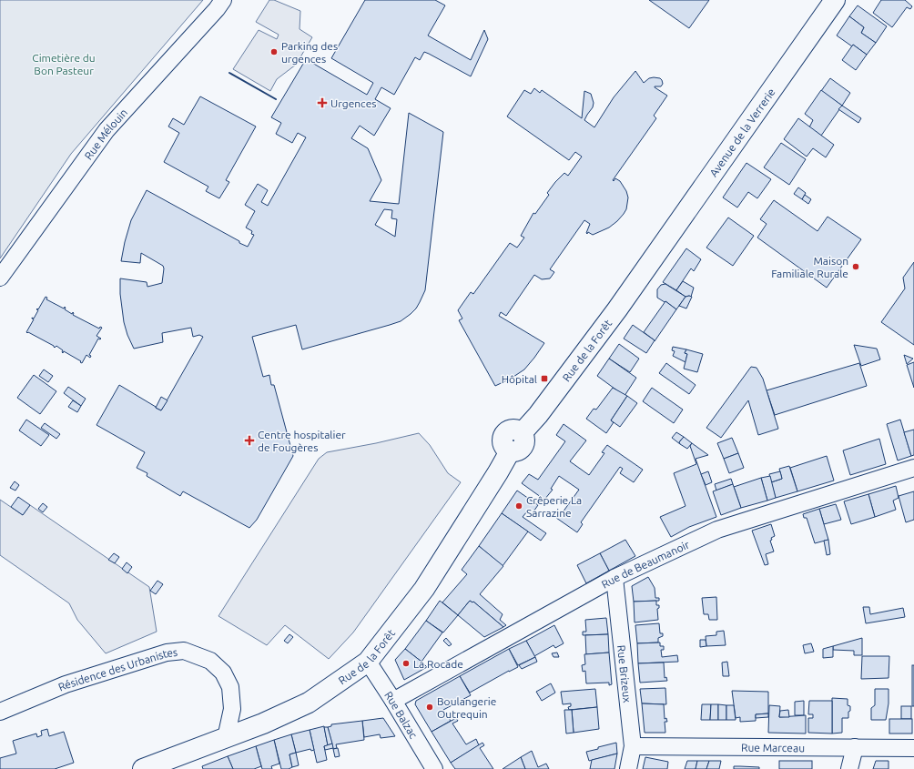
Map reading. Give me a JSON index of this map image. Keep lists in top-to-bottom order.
{
  "streets": {
    "main road": ["Avenue de la Verrerie", "Rue de la Forêt"],
    "street": [
      "Rue Mélouin",
      "Rue de Beaumanoir",
      "Résidence des Urbanistes",
      "Rue Brizeux",
      "Rue Balzac",
      "Rue Marceau"
    ]
  },
  "crossings": [
    ["Avenue de la Verrerie", "Rue de la Forêt"],
    ["Rue de la Forêt", "Résidence des Urbanistes"],
    ["Rue de la Forêt", "Rue Balzac"],
    ["Rue de Beaumanoir", "Rue Brizeux"],
    ["Rue de Beaumanoir", "Rue Balzac"],
    ["Rue Brizeux", "Rue Marceau"]
  ],
  "parks": ["Cimetière du Bon Pasteur"],
  "places": {
    "other": [
      "Parking des urgences",
      "Maison Familiale Rurale",
      "Crêperie La Sarrazine",
      "La Rocade",
      "Boulangerie Outrequin"
    ],
    "health": ["Urgences", "Centre hospitalier de Fougères"],
    "transit": ["Hôpital"]
  }
}
